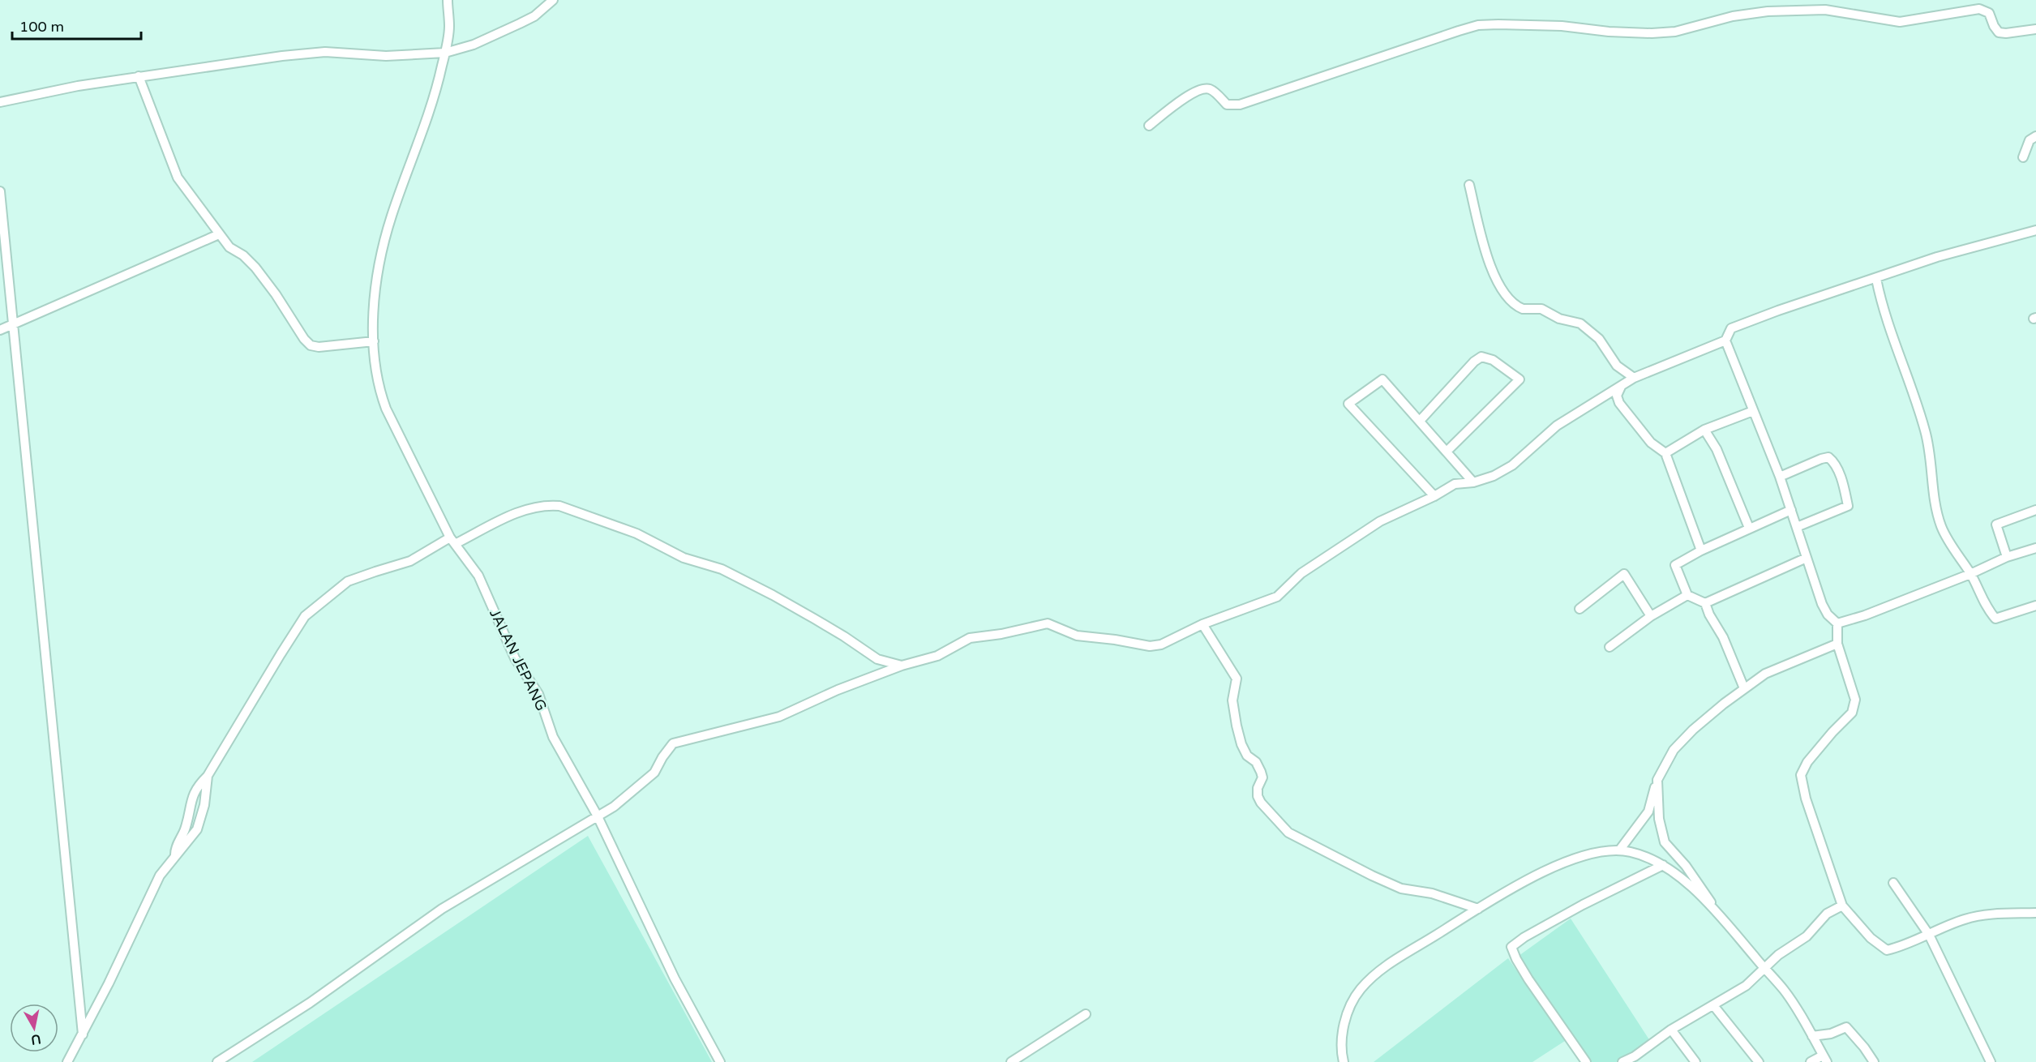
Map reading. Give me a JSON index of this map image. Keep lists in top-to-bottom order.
{
  "streets": {
    "street": ["JALAN JEPANG"]
  },
  "scale_bar": "100 m",
  "north": "bottom"
}
